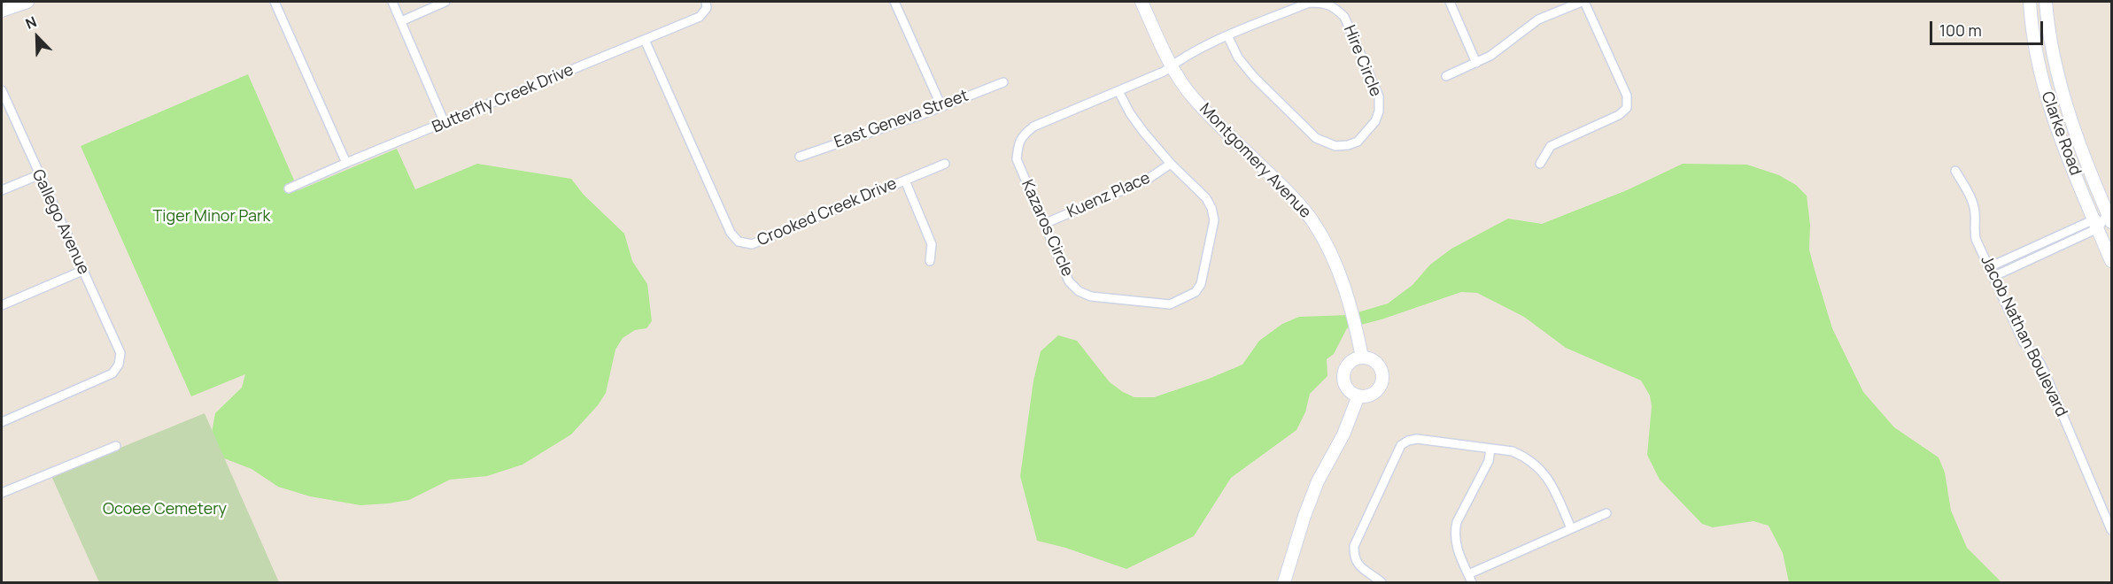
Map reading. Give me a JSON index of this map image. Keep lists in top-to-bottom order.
{
  "streets": {
    "street": [
      "Hire Circle",
      "Butterfly Creek Drive",
      "East Geneva Street",
      "Clarke Road",
      "Montgomery Avenue",
      "Kuenz Place",
      "Crooked Creek Drive",
      "Gallego Avenue",
      "Kazaros Circle",
      "Jacob Nathan Boulevard"
    ]
  },
  "crossings": [
    ["Hire Circle", "Montgomery Avenue"],
    ["Hire Circle", "Kazaros Circle"],
    ["Butterfly Creek Drive", "Crooked Creek Drive"],
    ["Montgomery Avenue", "Kazaros Circle"],
    ["Kuenz Place", "Kazaros Circle"]
  ],
  "parks": ["Tiger Minor Park", "Ocoee Cemetery"],
  "scale_bar": "100 m",
  "north": "top left"
}
